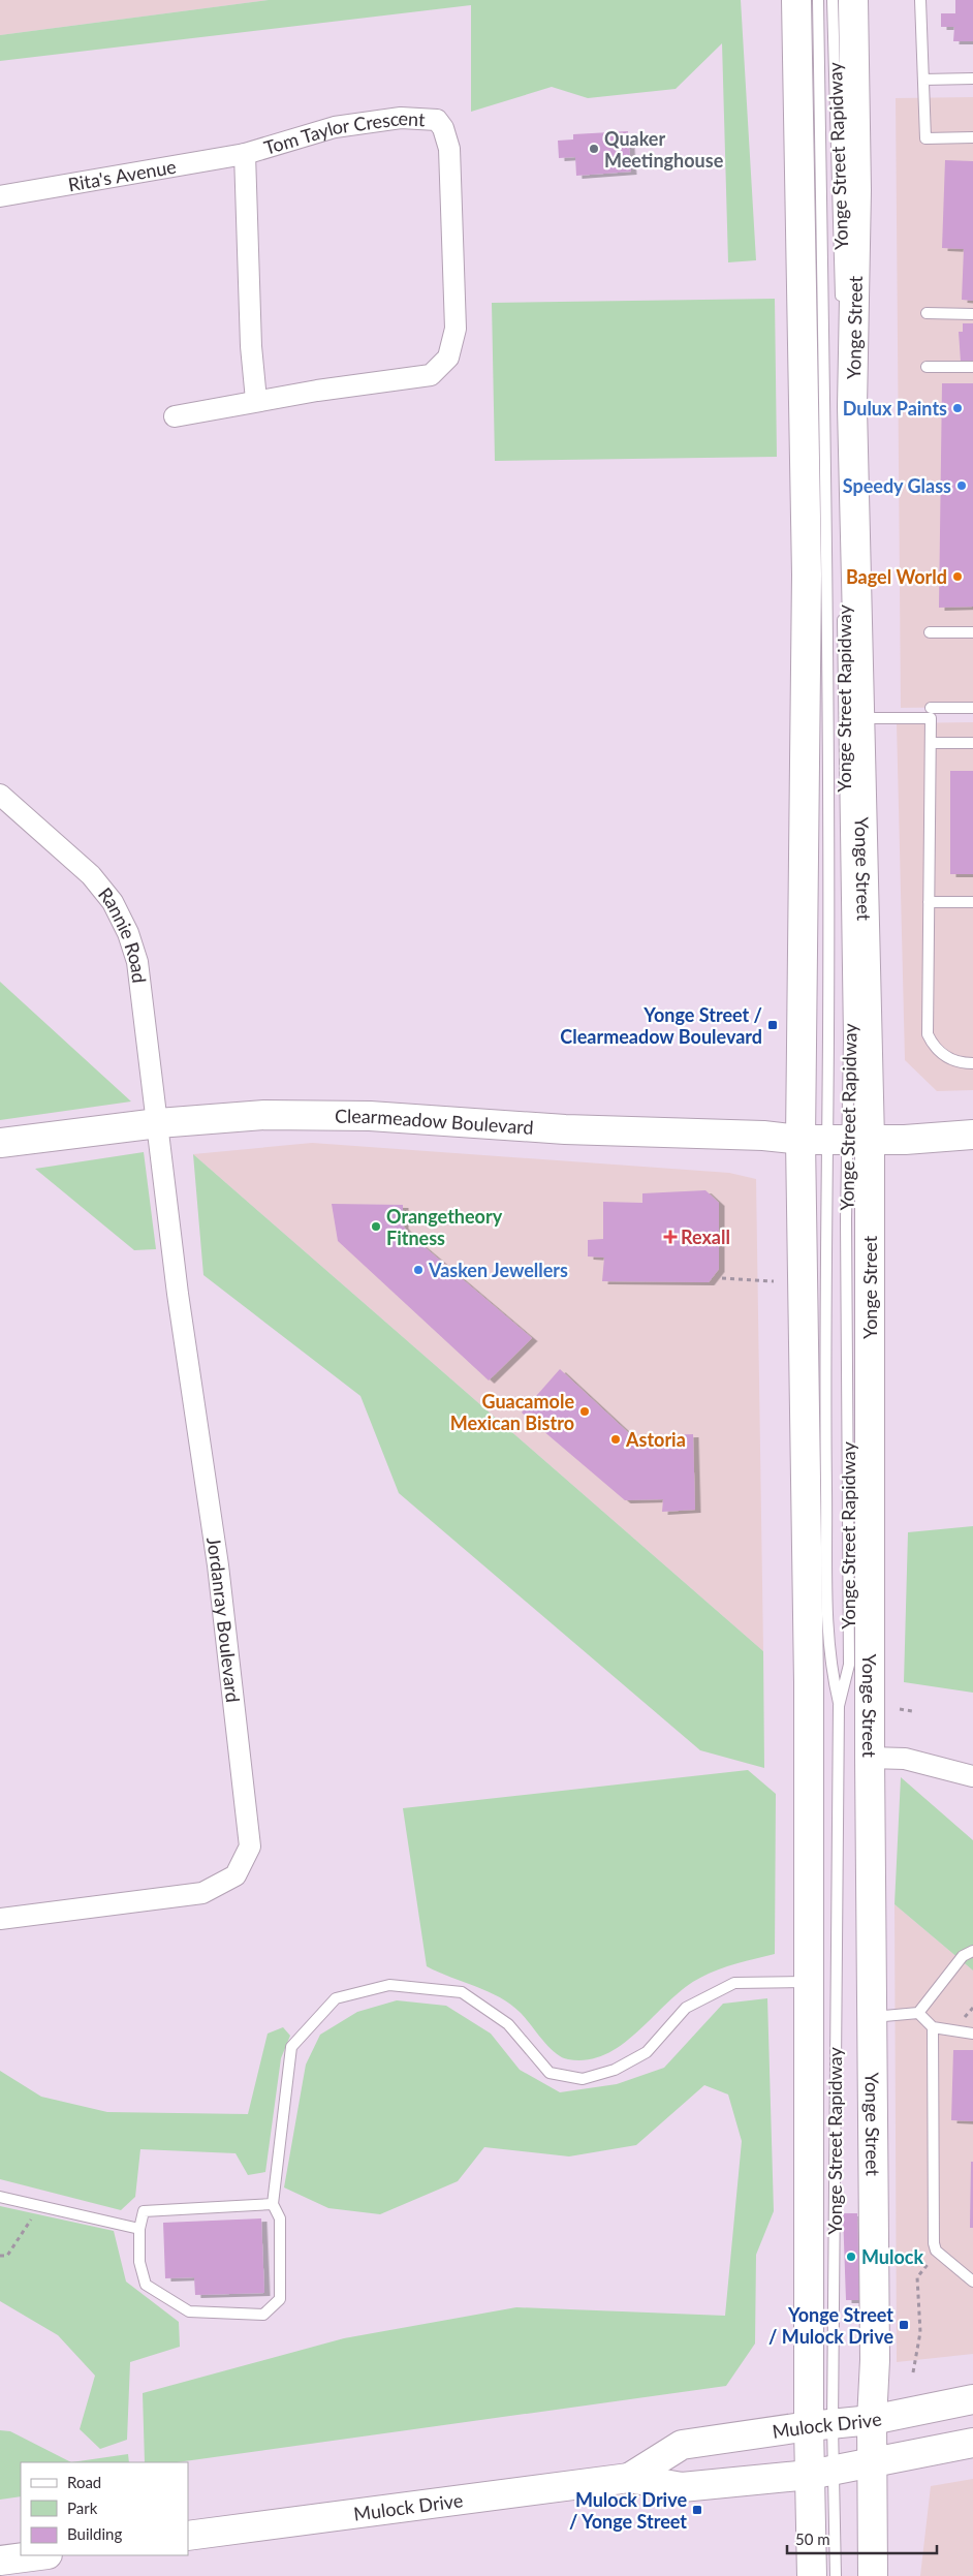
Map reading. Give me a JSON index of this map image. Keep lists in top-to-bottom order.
{
  "streets": {
    "main road": ["Yonge Street", "Clearmeadow Boulevard", "Mulock Drive"],
    "street": [
      "Tom Taylor Crescent",
      "Rita's Avenue",
      "Rannie Road",
      "Jordanray Boulevard"
    ],
    "lane": ["Yonge Street Rapidway"]
  },
  "crossings": [
    ["Tom Taylor Crescent", "Rita's Avenue"],
    ["Yonge Street Rapidway", "Yonge Street"],
    ["Yonge Street Rapidway", "Clearmeadow Boulevard"],
    ["Yonge Street Rapidway", "Mulock Drive"],
    ["Yonge Street", "Clearmeadow Boulevard"],
    ["Yonge Street", "Mulock Drive"],
    ["Rannie Road", "Clearmeadow Boulevard"],
    ["Rannie Road", "Jordanray Boulevard"],
    ["Clearmeadow Boulevard", "Jordanray Boulevard"]
  ],
  "places": {
    "other": [
      "Quaker Meetinghouse",
      "Dulux Paints",
      "Speedy Glass",
      "Bagel World",
      "Orangetheory Fitness",
      "Vasken Jewellers",
      "Guacamole Mexican Bistro",
      "Astoria",
      "Mulock"
    ],
    "transit": ["Yonge Street / Clearmeadow Boulevard", "Yonge Street / Mulock Drive", "Mulock Drive / Yonge Street"],
    "health": ["Rexall"]
  },
  "legend": ["Road", "Park", "Building"],
  "scale_bar": "50 m"
}
